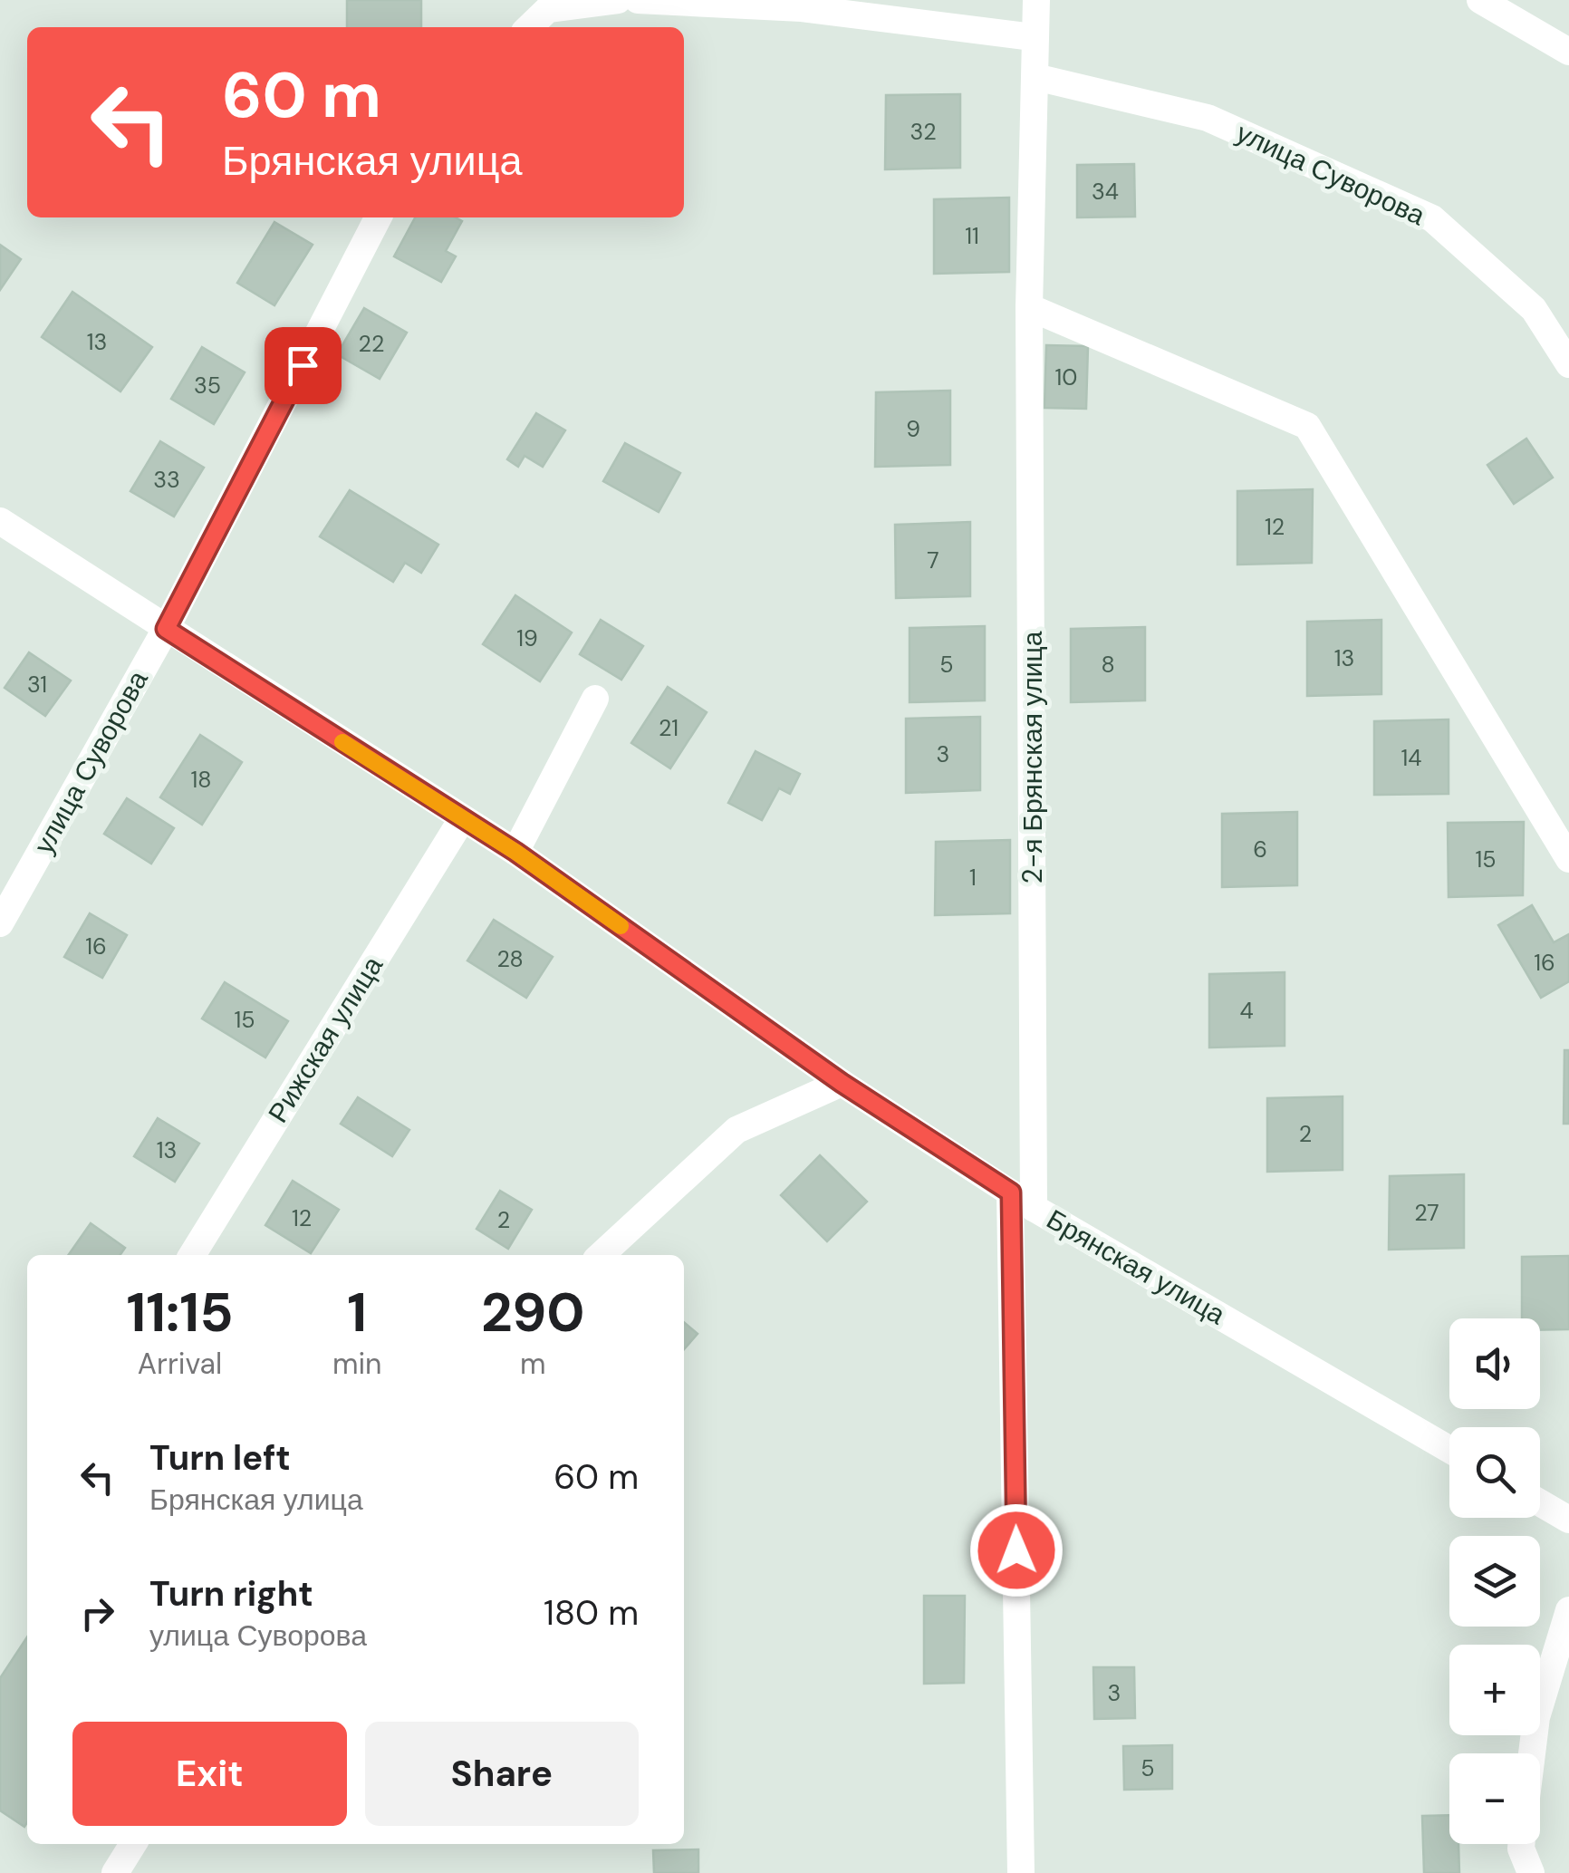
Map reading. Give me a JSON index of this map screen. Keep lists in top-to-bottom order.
{
  "streets": {
    "street": [
      "улица Суворова",
      "2-я Брянская улица",
      "Рижская улица",
      "Брянская улица"
    ]
  },
  "crossings": [
    ["улица Суворова", "2-я Брянская улица"],
    ["улица Суворова", "Брянская улица"],
    ["2-я Брянская улица", "Брянская улица"],
    ["Рижская улица", "Брянская улица"]
  ],
  "house_numbers": [
    "32",
    "34",
    "11",
    "13",
    "22",
    "10",
    "35",
    "9",
    "33",
    "12",
    "7",
    "19",
    "13",
    "5",
    "8",
    "31",
    "21",
    "3",
    "14",
    "18",
    "6",
    "15",
    "1",
    "16",
    "28",
    "16",
    "4",
    "15",
    "2",
    "13",
    "27",
    "12",
    "2",
    "3",
    "5"
  ],
  "page": {
    "turn": ["60 m", "Брянская улица"],
    "eta": [
      "11:15",
      "Arrival",
      "1",
      "min",
      "290",
      "m"
    ],
    "map_buttons": ["+", "−"],
    "list": [
      {
        "name": "Turn left",
        "note": "Брянская улица",
        "value": "60 m"
      },
      {
        "name": "Turn right",
        "note": "улица Суворова",
        "value": "180 m"
      }
    ],
    "buttons": ["Exit", "Share"]
  }
}
